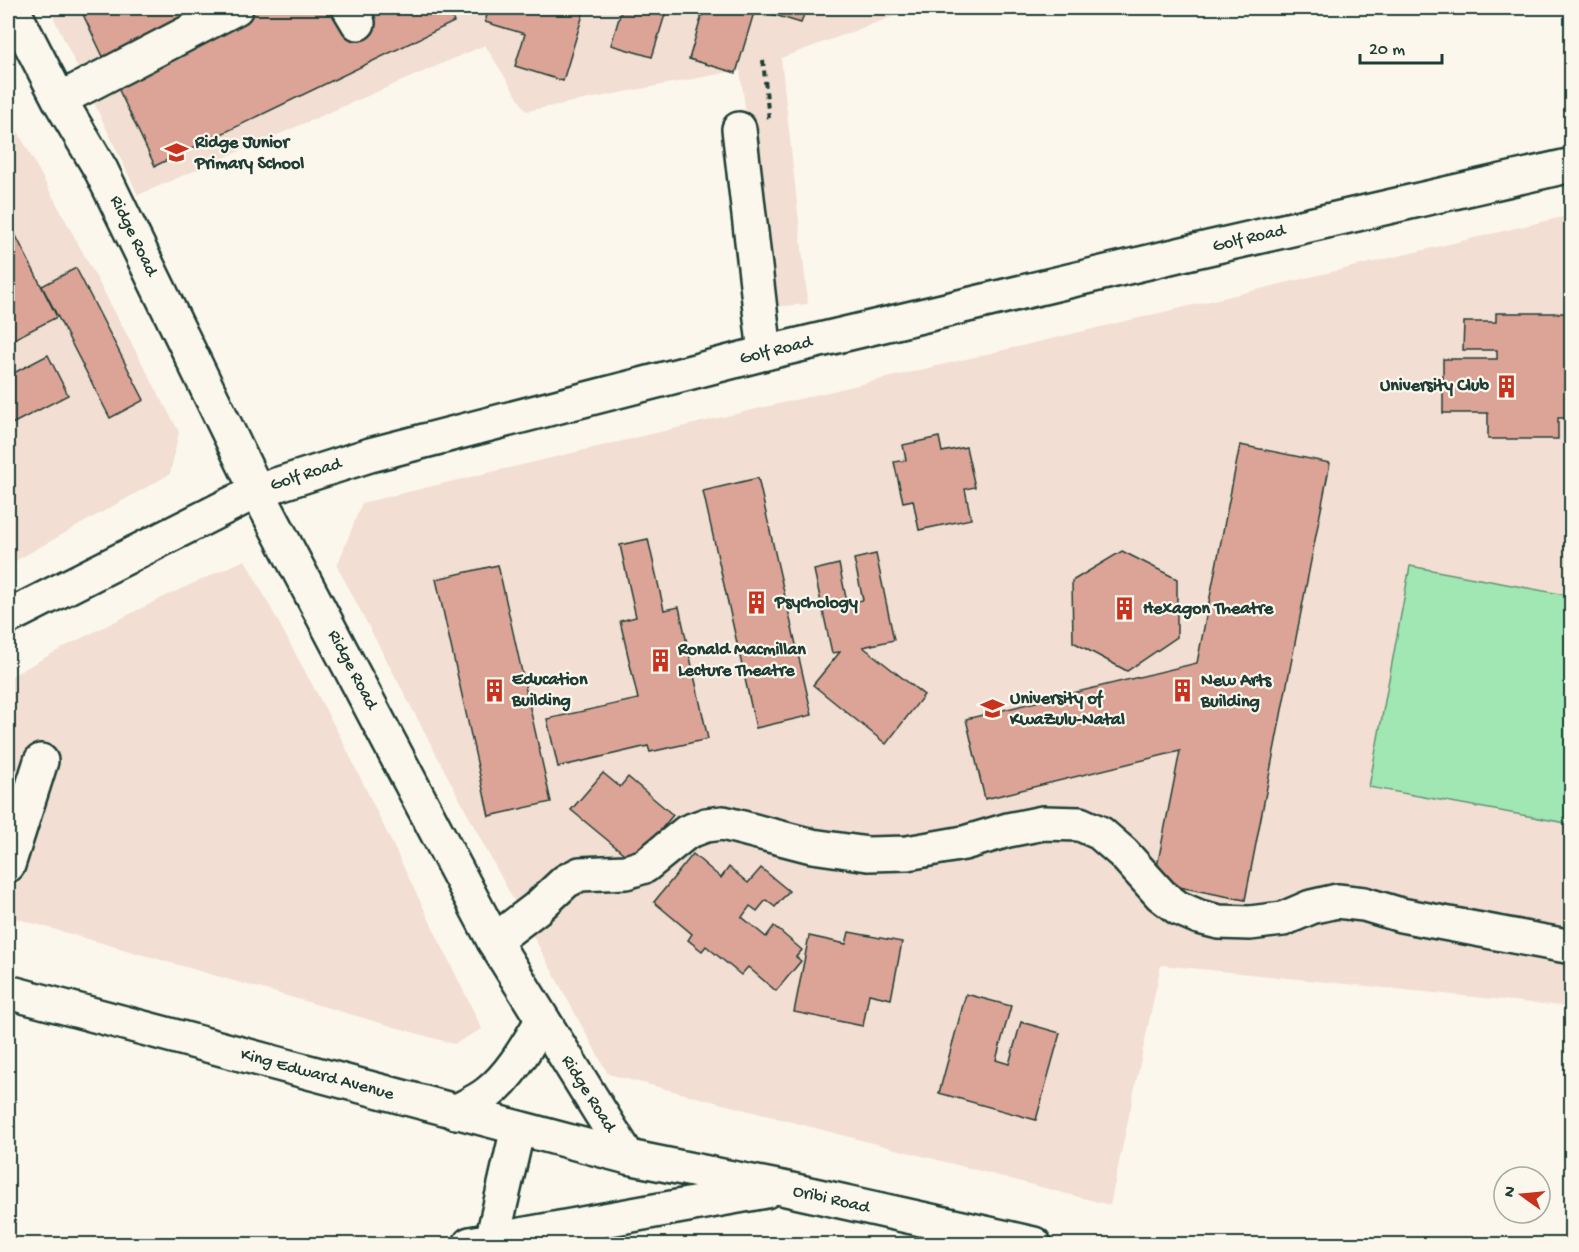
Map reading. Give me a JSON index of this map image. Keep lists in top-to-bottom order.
{
  "streets": {
    "street": [
      "Ridge Road",
      "Golf Road",
      "King Edward Avenue",
      "Oribi Road"
    ]
  },
  "crossings": [
    ["Ridge Road", "Golf Road"],
    ["Ridge Road", "King Edward Avenue"],
    ["Ridge Road", "Oribi Road"],
    ["King Edward Avenue", "Oribi Road"]
  ],
  "places": {
    "school or university": ["Ridge Junior Primary School", "University of KwaZulu-Natal"],
    "building": [
      "University Club",
      "Psychology",
      "Hexagon Theatre",
      "Ronald Macmillan Lecture Theatre",
      "Education Building",
      "New Arts Building"
    ]
  },
  "scale_bar": "20 m",
  "north": "left"
}
